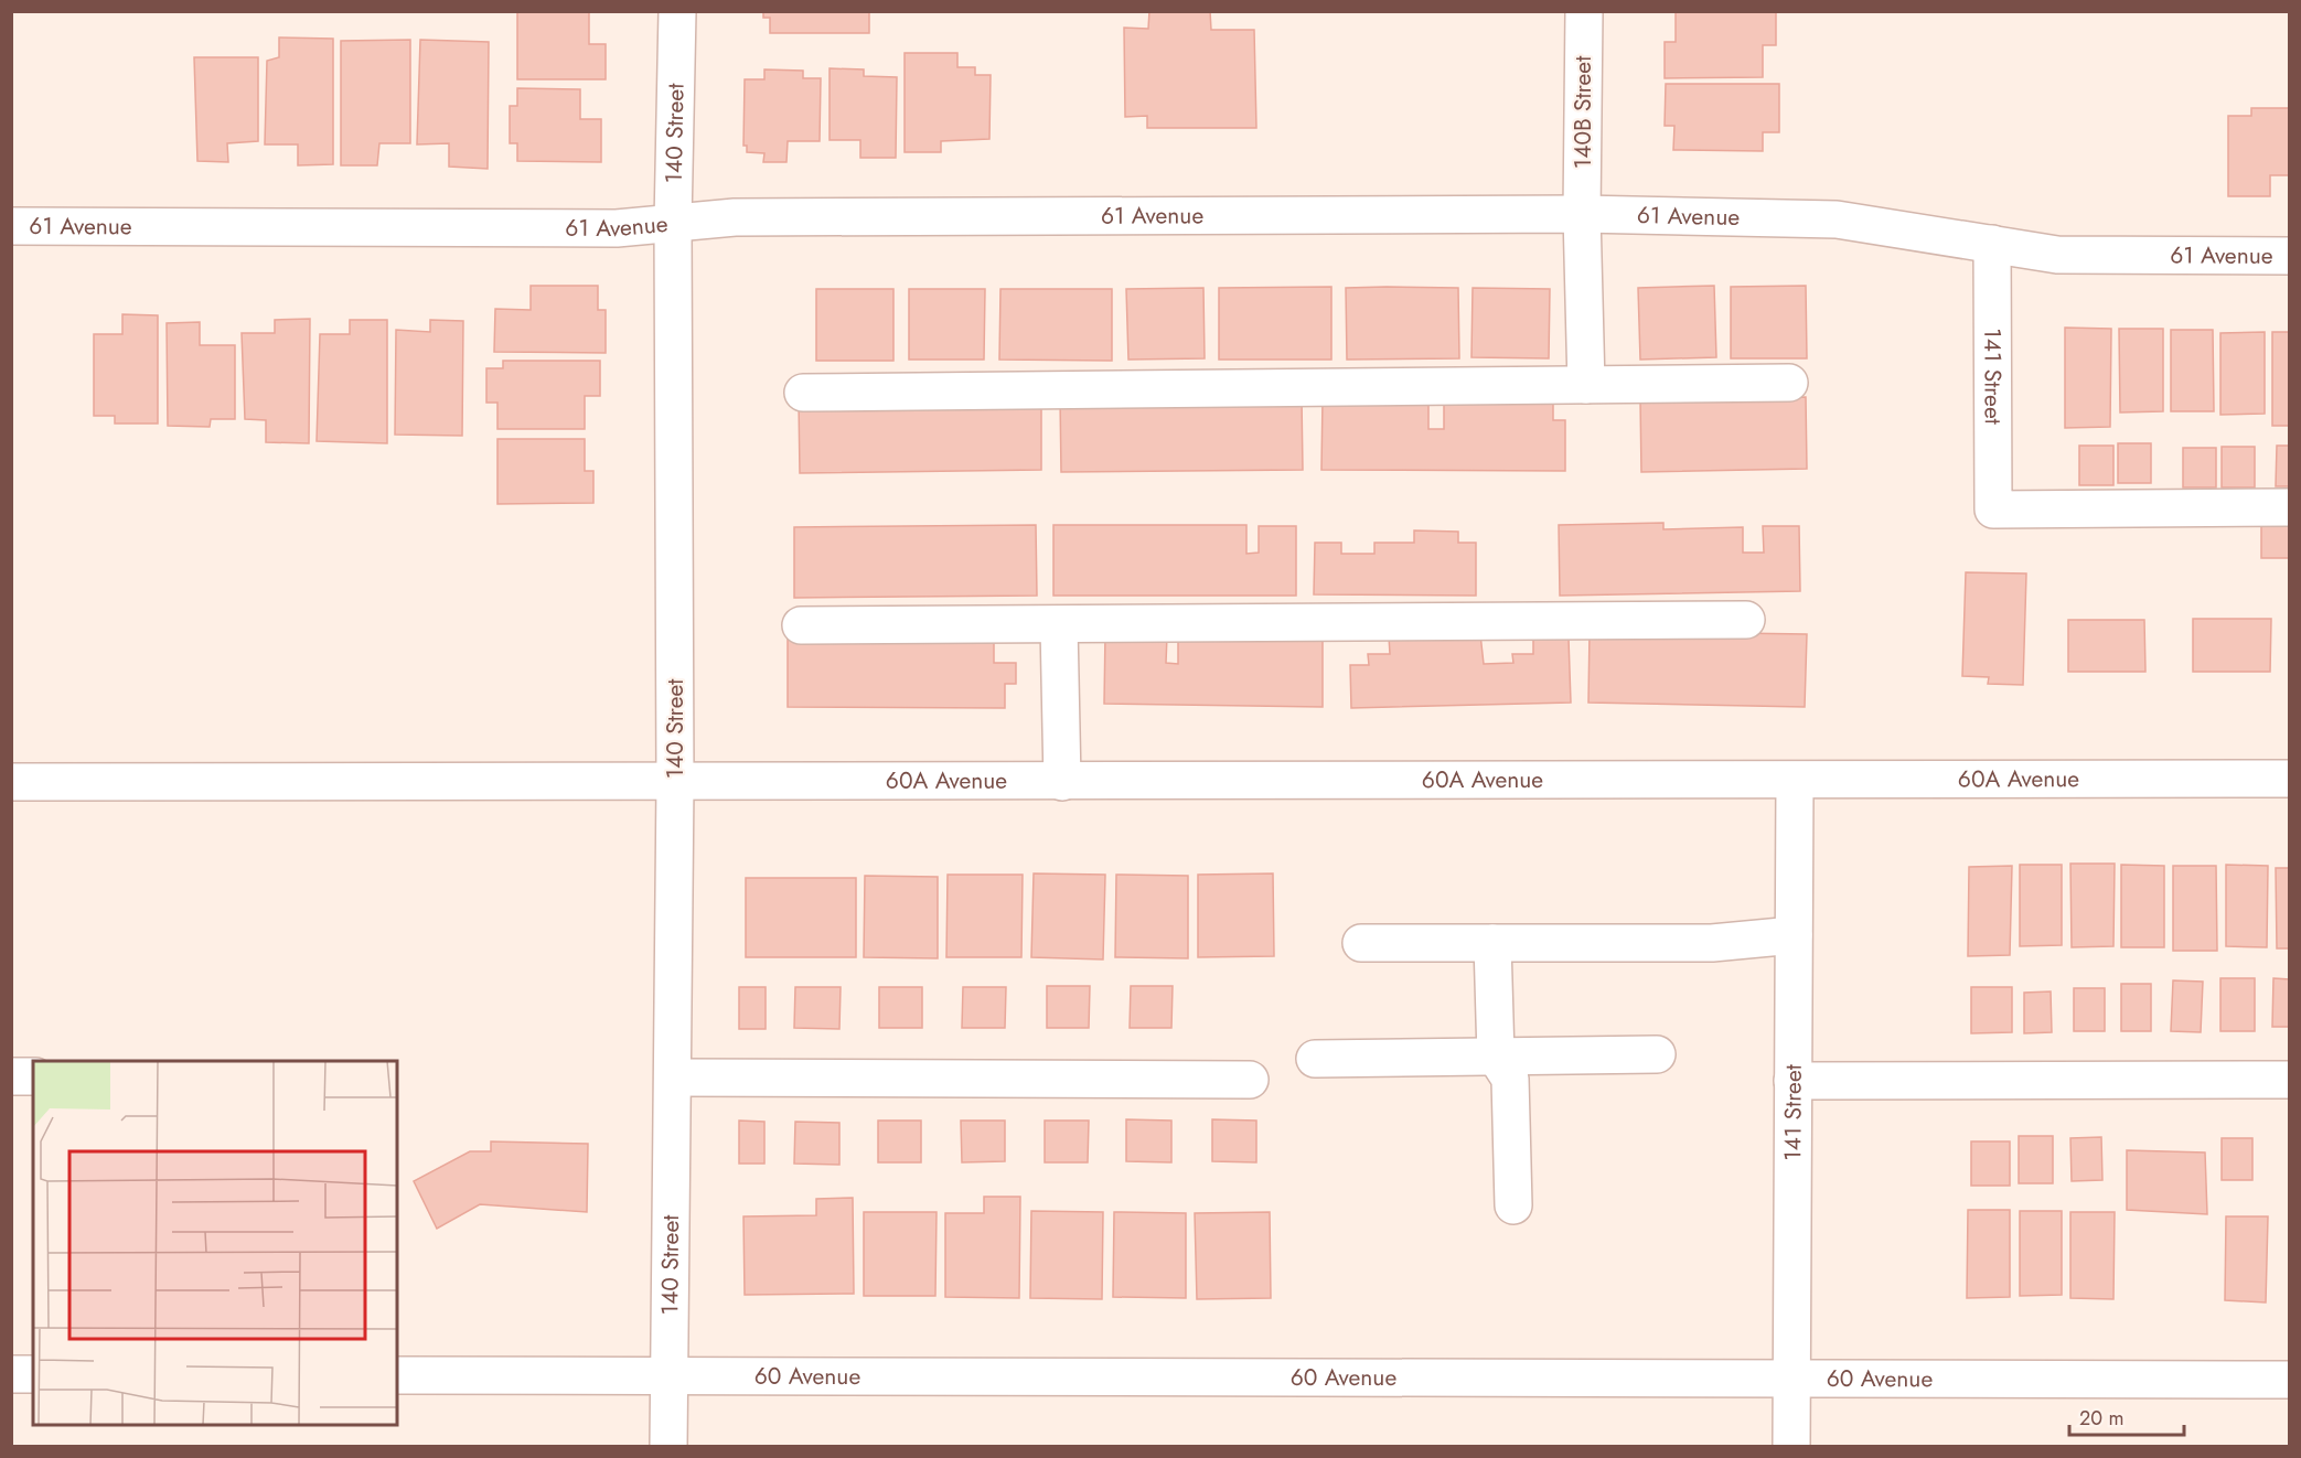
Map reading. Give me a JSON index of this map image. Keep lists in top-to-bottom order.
{
  "streets": {
    "street": [
      "140B Street",
      "140 Street",
      "61 Avenue",
      "141 Street",
      "60A Avenue",
      "60 Avenue"
    ]
  },
  "crossings": [
    ["140B Street", "61 Avenue"],
    ["140 Street", "61 Avenue"],
    ["140 Street", "60A Avenue"],
    ["140 Street", "60 Avenue"],
    ["61 Avenue", "141 Street"],
    ["141 Street", "60A Avenue"],
    ["141 Street", "60 Avenue"]
  ],
  "scale_bar": "20 m"
}
